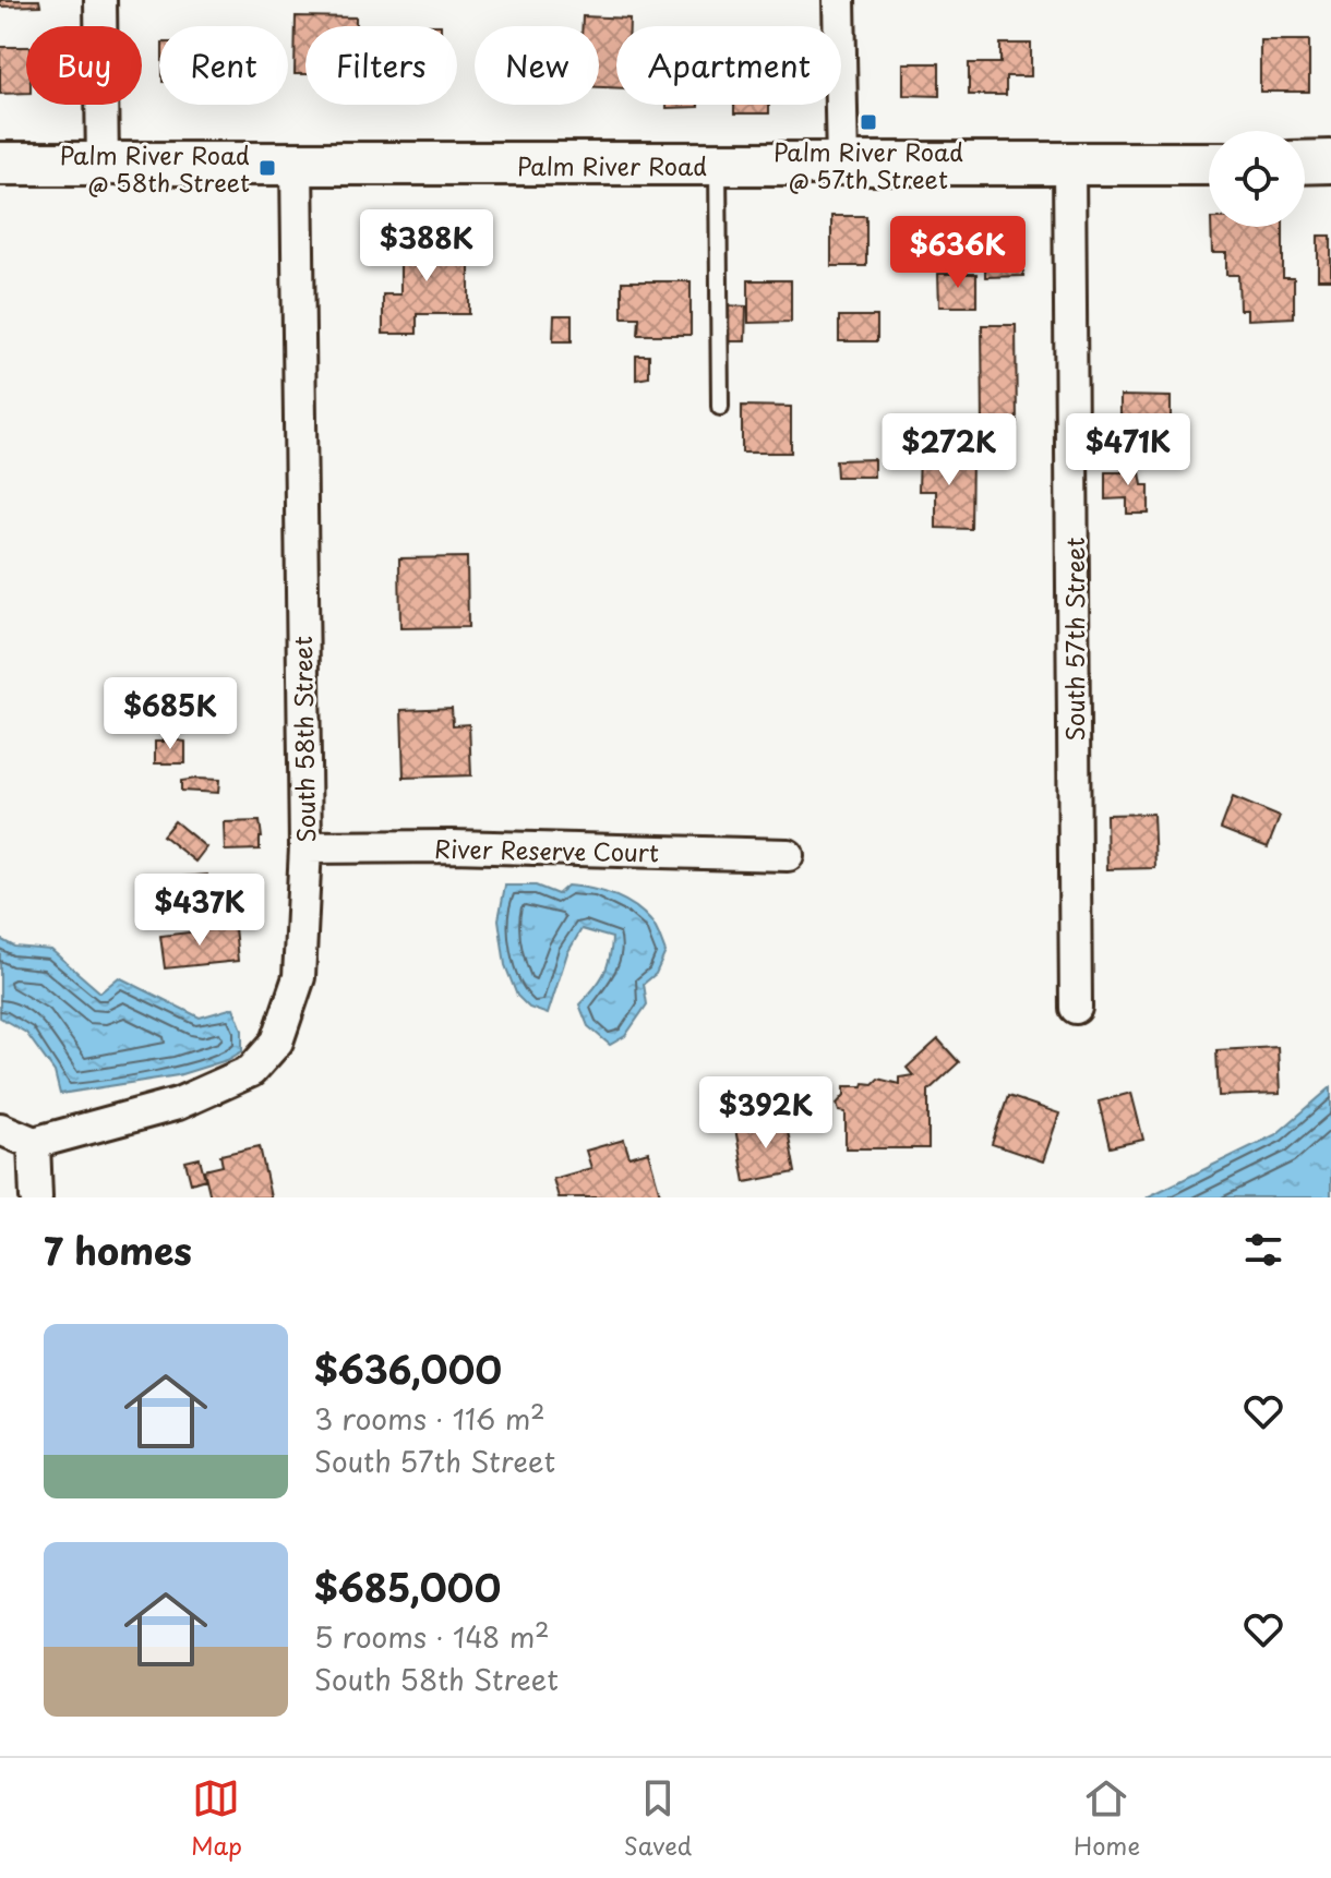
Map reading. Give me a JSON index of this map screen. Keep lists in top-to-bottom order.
{
  "streets": {
    "street": [
      "Palm River Road",
      "South 57th Street",
      "South 58th Street",
      "River Reserve Court"
    ]
  },
  "crossings": [
    ["Palm River Road", "South 57th Street"],
    ["Palm River Road", "South 58th Street"],
    ["South 58th Street", "River Reserve Court"]
  ],
  "places": {
    "transit": ["Palm River Road @ 57th Street", "Palm River Road @ 58th Street"]
  },
  "page": {
    "chip": [
      "Buy",
      "Rent",
      "Filters",
      "New",
      "Apartment"
    ],
    "price": [
      "$388K",
      "$636K",
      "$272K",
      "$471K",
      "$685K",
      "$437K",
      "$392K"
    ],
    "heading": "7 homes",
    "list": [
      {
        "name": "$636,000",
        "note": "3 rooms · 116 m² · South 57th Street"
      },
      {
        "name": "$685,000",
        "note": "5 rooms · 148 m² · South 58th Street"
      }
    ],
    "tabs": ["Map", "Saved", "Home"]
  }
}
